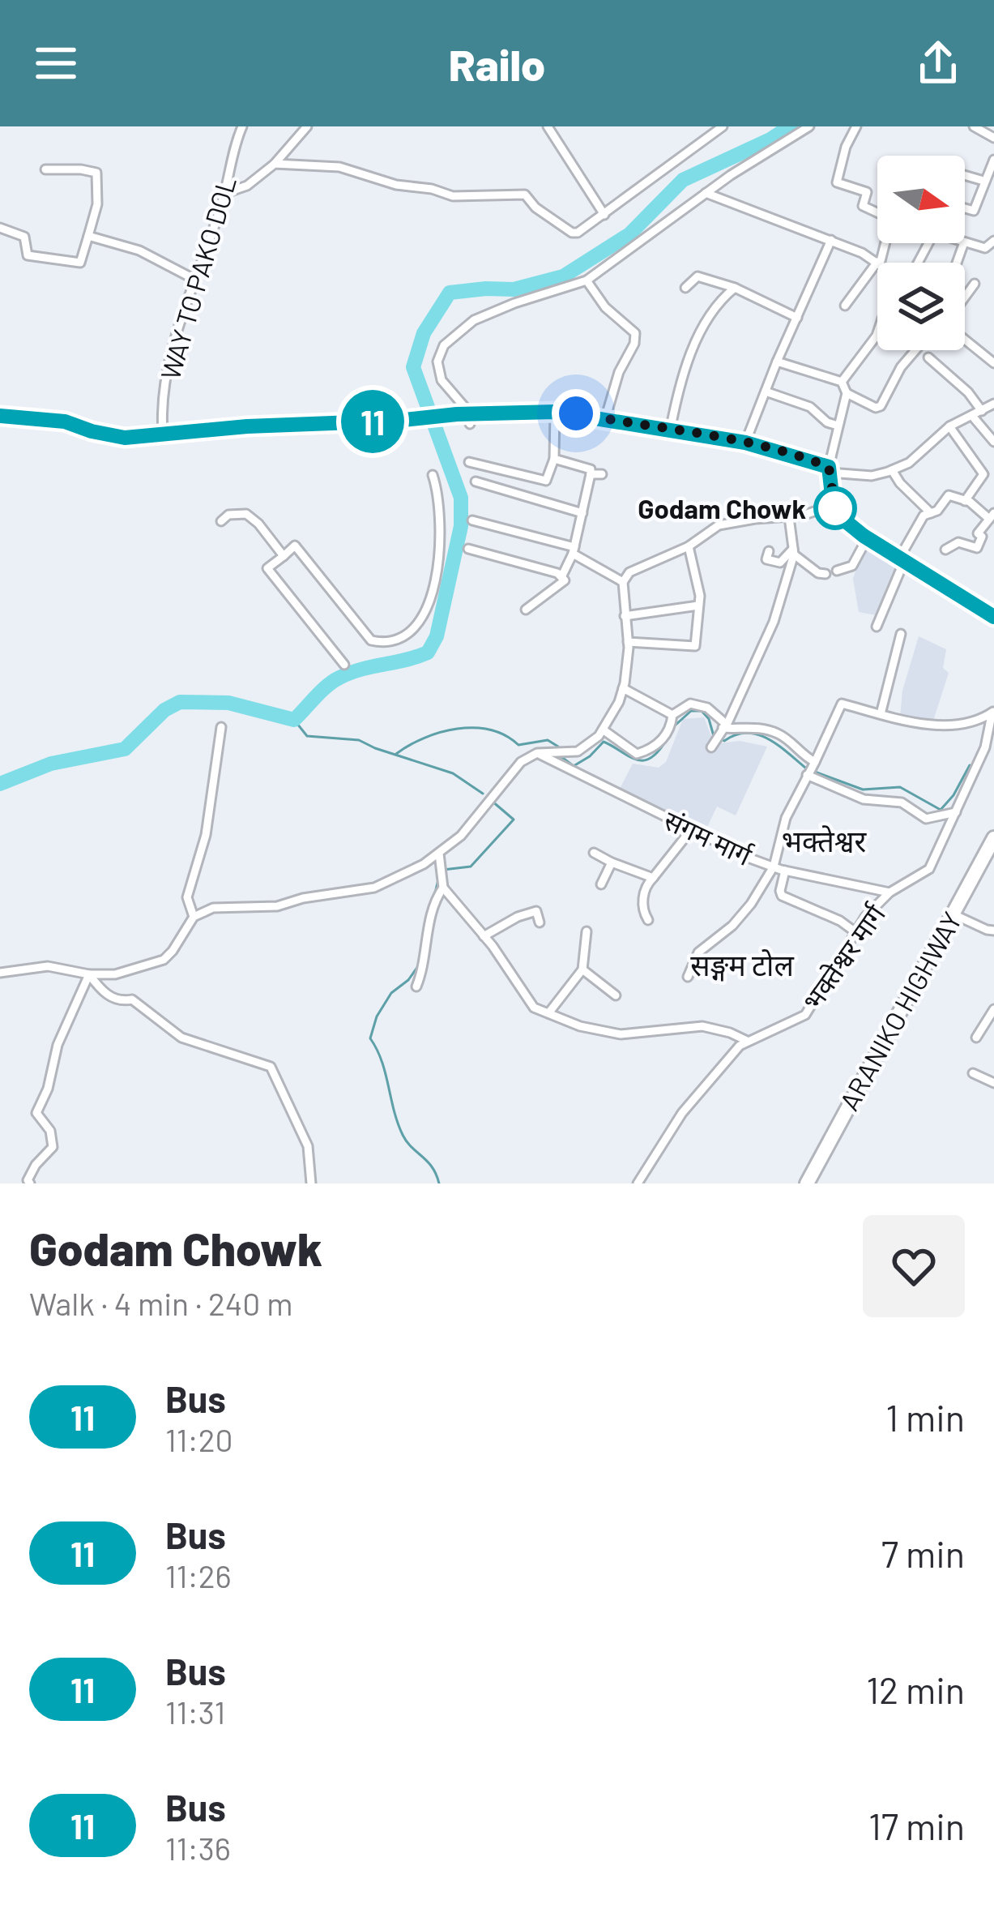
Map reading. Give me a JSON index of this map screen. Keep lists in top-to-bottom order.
{
  "streets": {
    "highway": ["ARANIKO HIGHWAY"],
    "street": ["WAY TO PAKO DOL", "संगम मार्ग", "भक्तेश्वर मार्ग"]
  },
  "crossings": [
    ["संगम मार्ग", "भक्तेश्वर मार्ग"]
  ],
  "districts": ["भक्तेश्वर", "सङ्गम टोल"],
  "places": ["Godam Chowk"],
  "lines": ["bus line 11"],
  "north": "right",
  "page": {
    "header": "Railo",
    "on_map": "11",
    "heading": ["Godam Chowk", "Walk · 4 min · 240 m"],
    "list": [
      {
        "mark": "11",
        "name": "Bus",
        "note": "11:20",
        "value": "1 min"
      },
      {
        "mark": "11",
        "name": "Bus",
        "note": "11:26",
        "value": "7 min"
      },
      {
        "mark": "11",
        "name": "Bus",
        "note": "11:31",
        "value": "12 min"
      },
      {
        "mark": "11",
        "name": "Bus",
        "note": "11:36",
        "value": "17 min"
      }
    ]
  }
}
